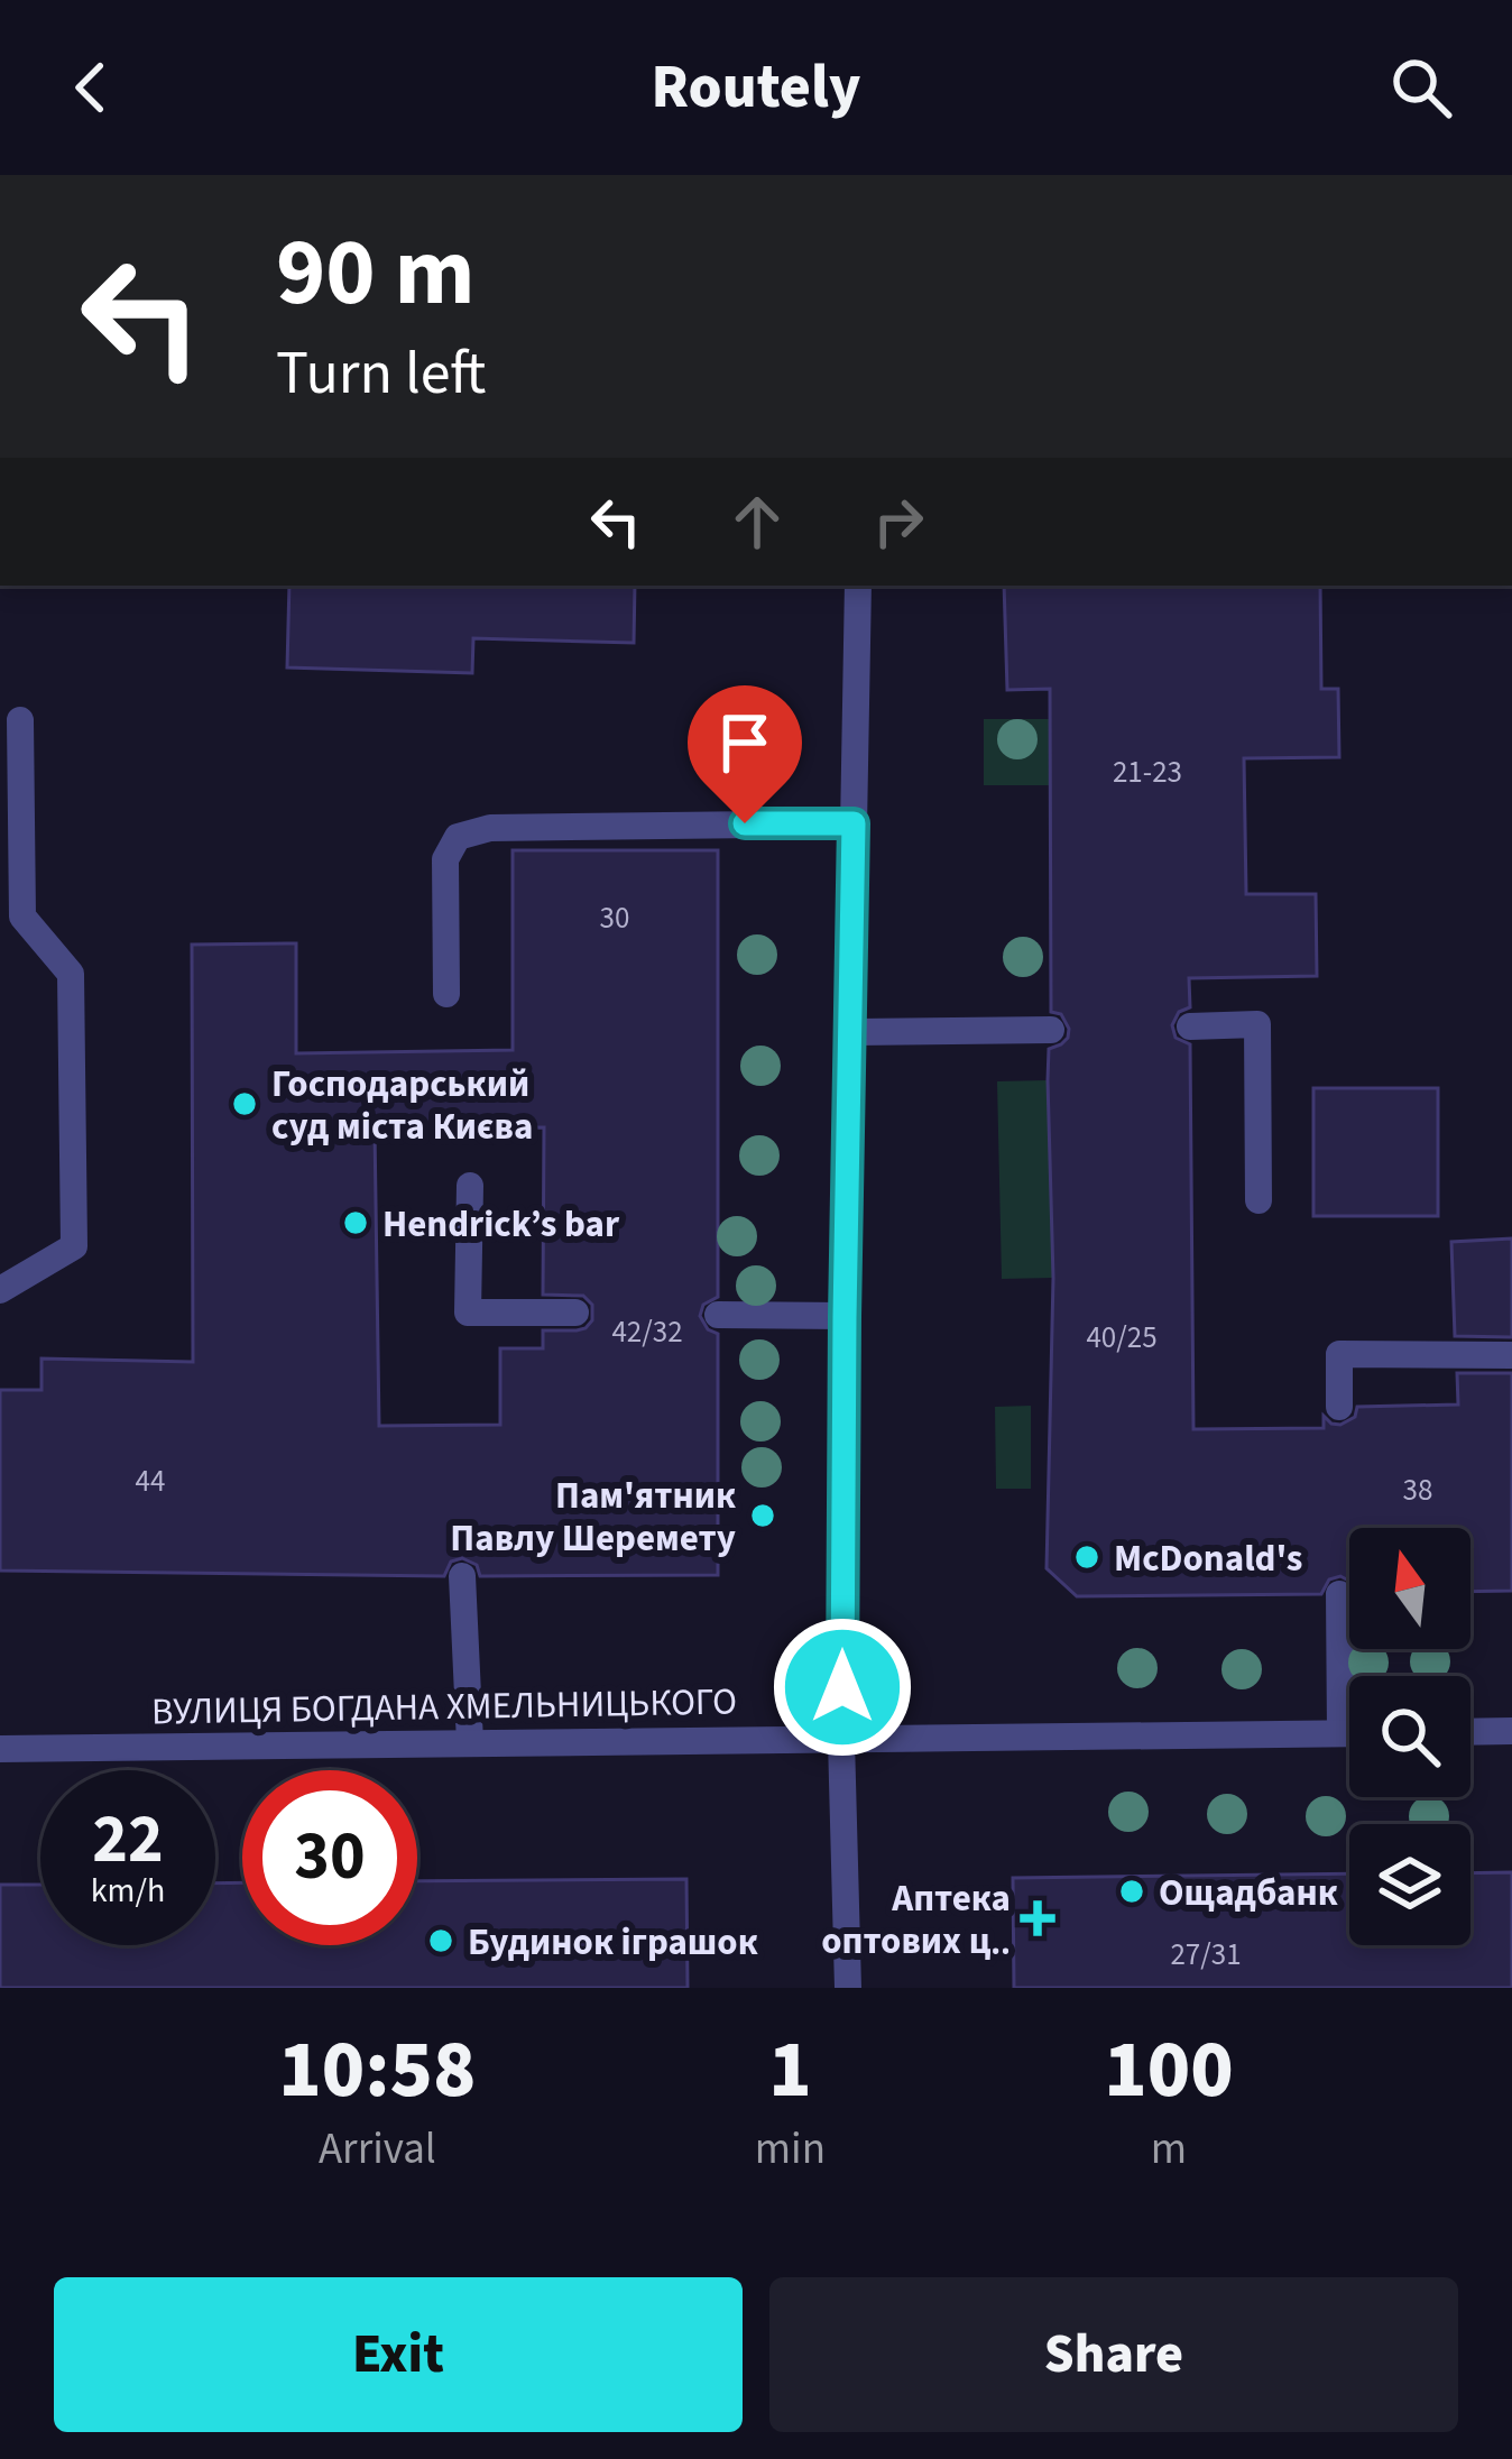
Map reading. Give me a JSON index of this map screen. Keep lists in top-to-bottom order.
{
  "streets": {
    "street": ["ВУЛИЦЯ БОГДАНА ХМЕЛЬНИЦЬКОГО"]
  },
  "places": {
    "other": [
      "Господарський суд міста Києва",
      "Hendrick’s bar",
      "Пам'ятник Павлу Шеремету",
      "McDonald's",
      "Ощадбанк",
      "Будинок іграшок"
    ],
    "health": ["Аптека оптових ц‥"]
  },
  "house_numbers": [
    "21-23",
    "30",
    "42/32",
    "40/25",
    "44",
    "38",
    "27/31"
  ],
  "north": "top",
  "page": {
    "header": "Routely",
    "turn": ["90 m", "Turn left"],
    "speed": "22 km/h",
    "limit": "30",
    "eta": [
      "10:58",
      "Arrival",
      "1",
      "min",
      "100",
      "m"
    ],
    "buttons": ["Exit", "Share"]
  }
}
